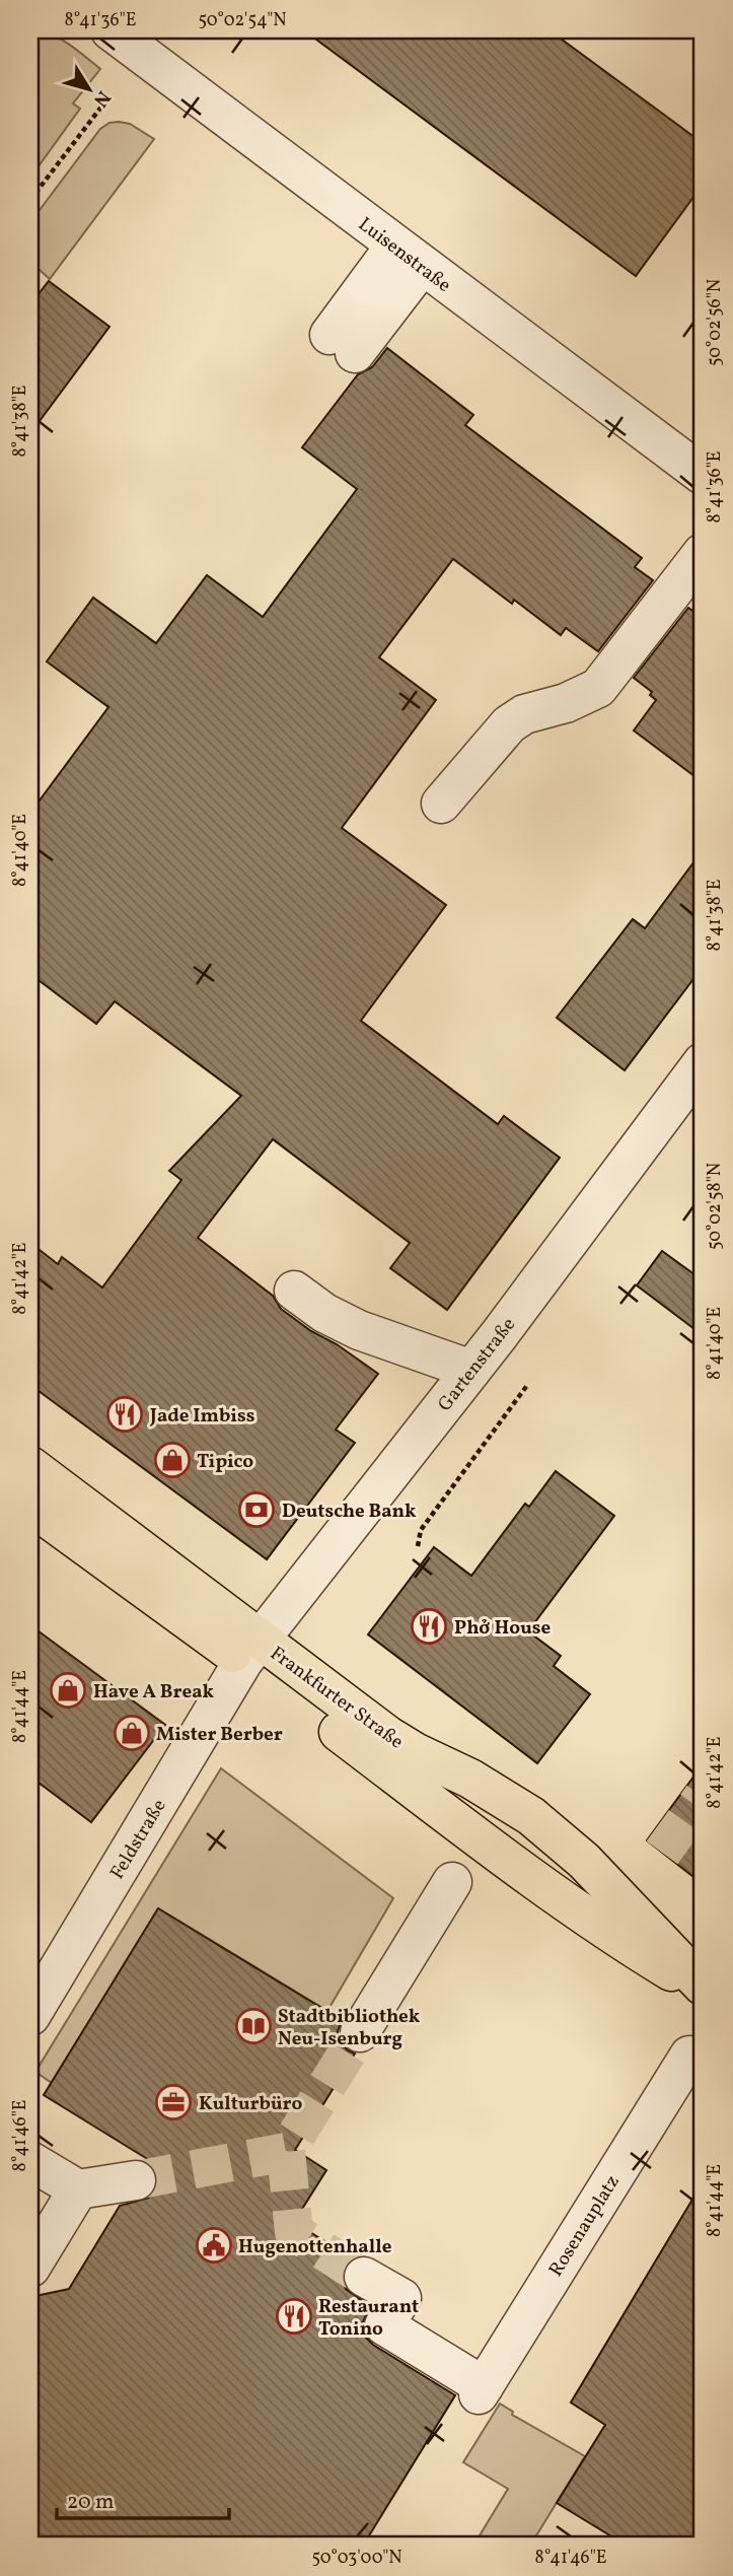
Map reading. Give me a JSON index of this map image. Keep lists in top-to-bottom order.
{
  "streets": {
    "main road": ["Frankfurter Straße"],
    "street": [
      "Luisenstraße",
      "Gartenstraße",
      "Feldstraße",
      "Rosenauplatz"
    ]
  },
  "crossings": [
    ["Gartenstraße", "Frankfurter Straße"],
    ["Gartenstraße", "Feldstraße"],
    ["Frankfurter Straße", "Feldstraße"]
  ],
  "places": {
    "restaurant": ["Jade Imbiss", "Phở House", "Restaurant Tonino"],
    "shop": ["Tipico", "Have A Break", "Mister Berber"],
    "bank": ["Deutsche Bank"],
    "library": ["Stadtbibliothek Neu-Isenburg"],
    "office": ["Kulturbüro"],
    "public building": ["Hugenottenhalle"]
  },
  "scale_bar": "20 m",
  "north": "bottom right",
  "coordinates": [
    "8°41'36\"E",
    "50°02'54\"N",
    "50°02'56\"N",
    "8°41'38\"E",
    "8°41'40\"E",
    "50°02'58\"N",
    "8°41'42\"E",
    "8°41'44\"E",
    "8°41'46\"E",
    "50°03'00\"N"
  ]
}
